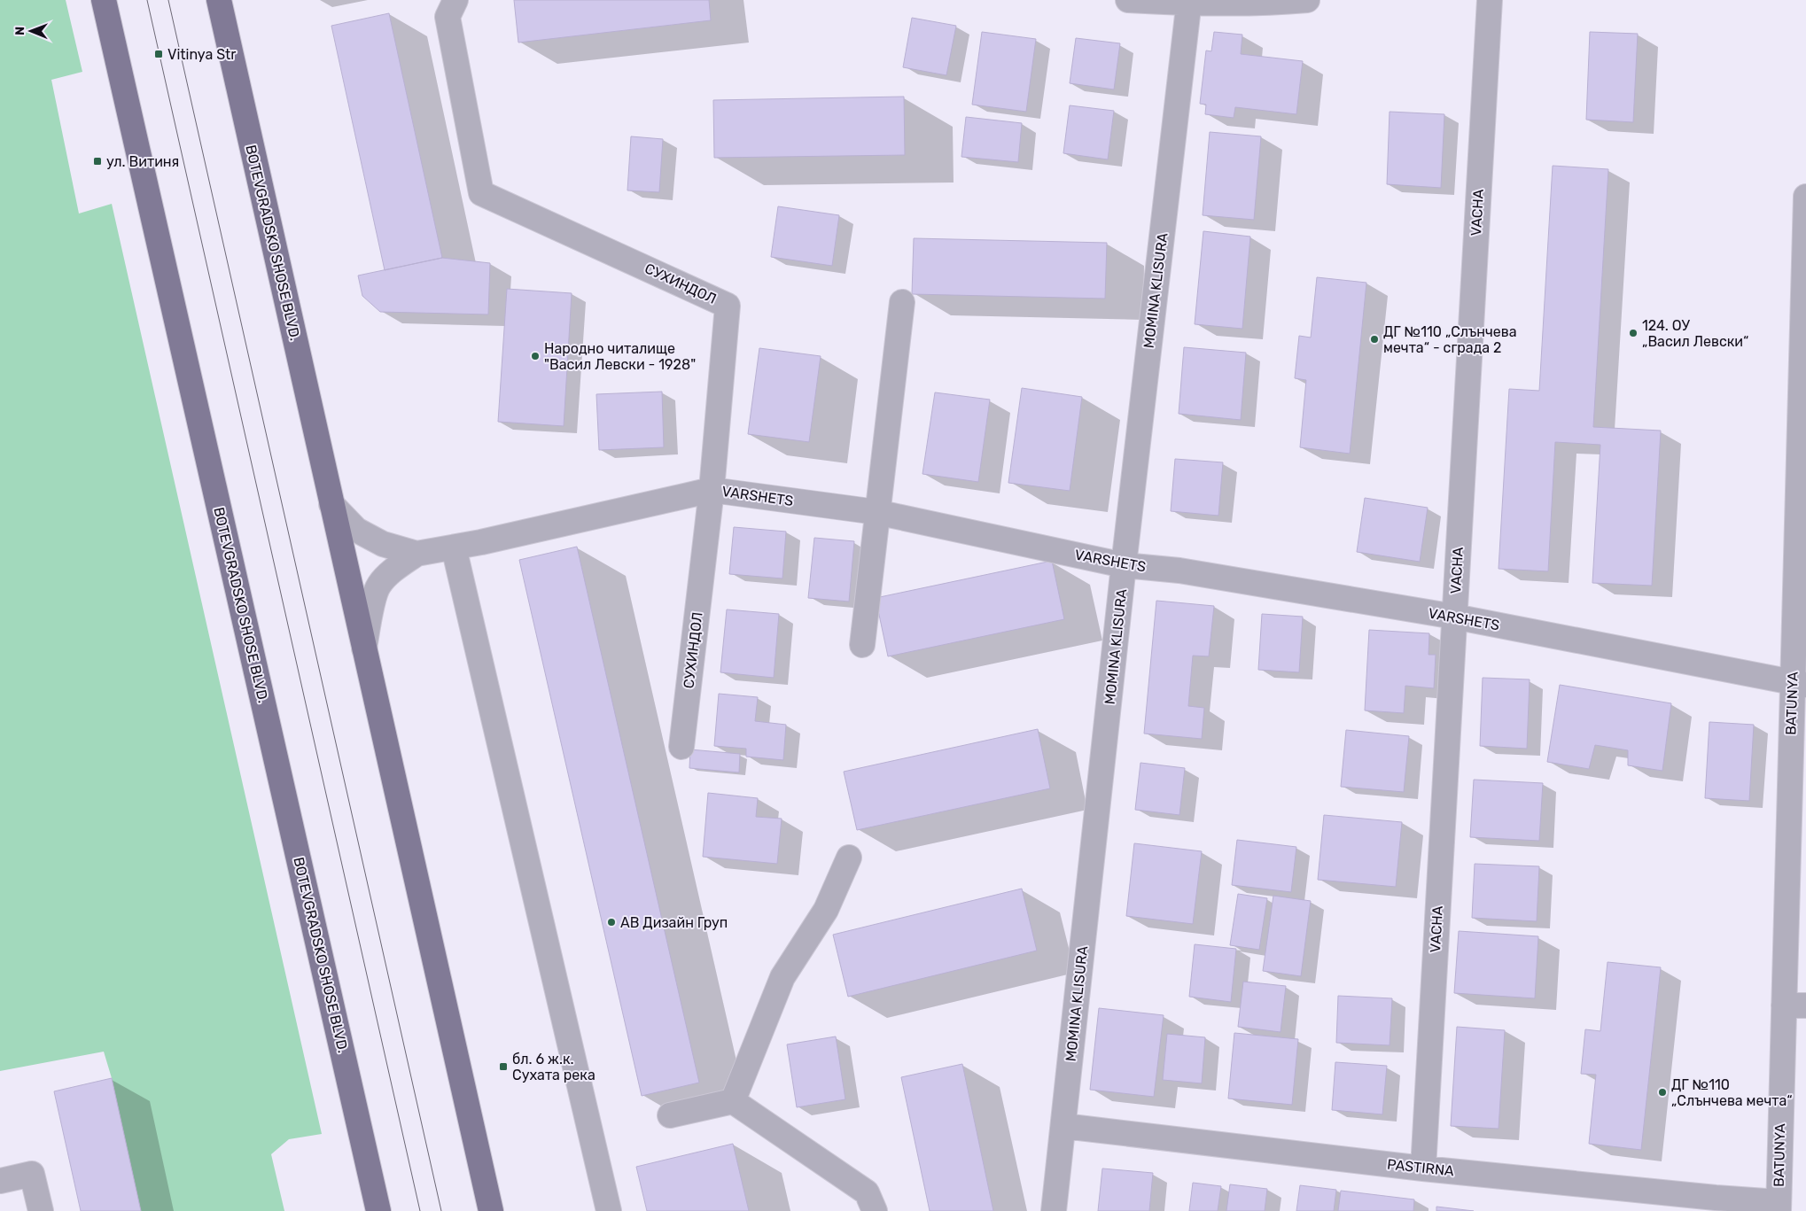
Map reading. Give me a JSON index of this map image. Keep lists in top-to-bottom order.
{
  "streets": {
    "main road": ["BOTEVGRADSKO SHOSE BLVD."],
    "street": [
      "VACHA",
      "СУХИНДОЛ",
      "MOMINA KLISURA",
      "VARSHETS",
      "BATUNYA",
      "PASTIRNA"
    ]
  },
  "crossings": [
    ["VACHA", "VARSHETS"],
    ["VACHA", "PASTIRNA"],
    ["BOTEVGRADSKO SHOSE BLVD.", "VARSHETS"],
    ["СУХИНДОЛ", "VARSHETS"],
    ["MOMINA KLISURA", "VARSHETS"],
    ["MOMINA KLISURA", "PASTIRNA"],
    ["VARSHETS", "BATUNYA"],
    ["BATUNYA", "PASTIRNA"]
  ],
  "places": {
    "transit": ["Vitinya Str", "ул. Витиня", "бл. 6 ж.к. Сухата река"],
    "other": [
      "124. ОУ „Васил Левски“",
      "ДГ №110 „Слънчева мечта“ - сграда 2",
      "Народно читалище \"Васил Левски - 1928\"",
      "АВ Дизайн Груп",
      "ДГ №110 „Слънчева мечта“"
    ]
  },
  "north": "left"
}
